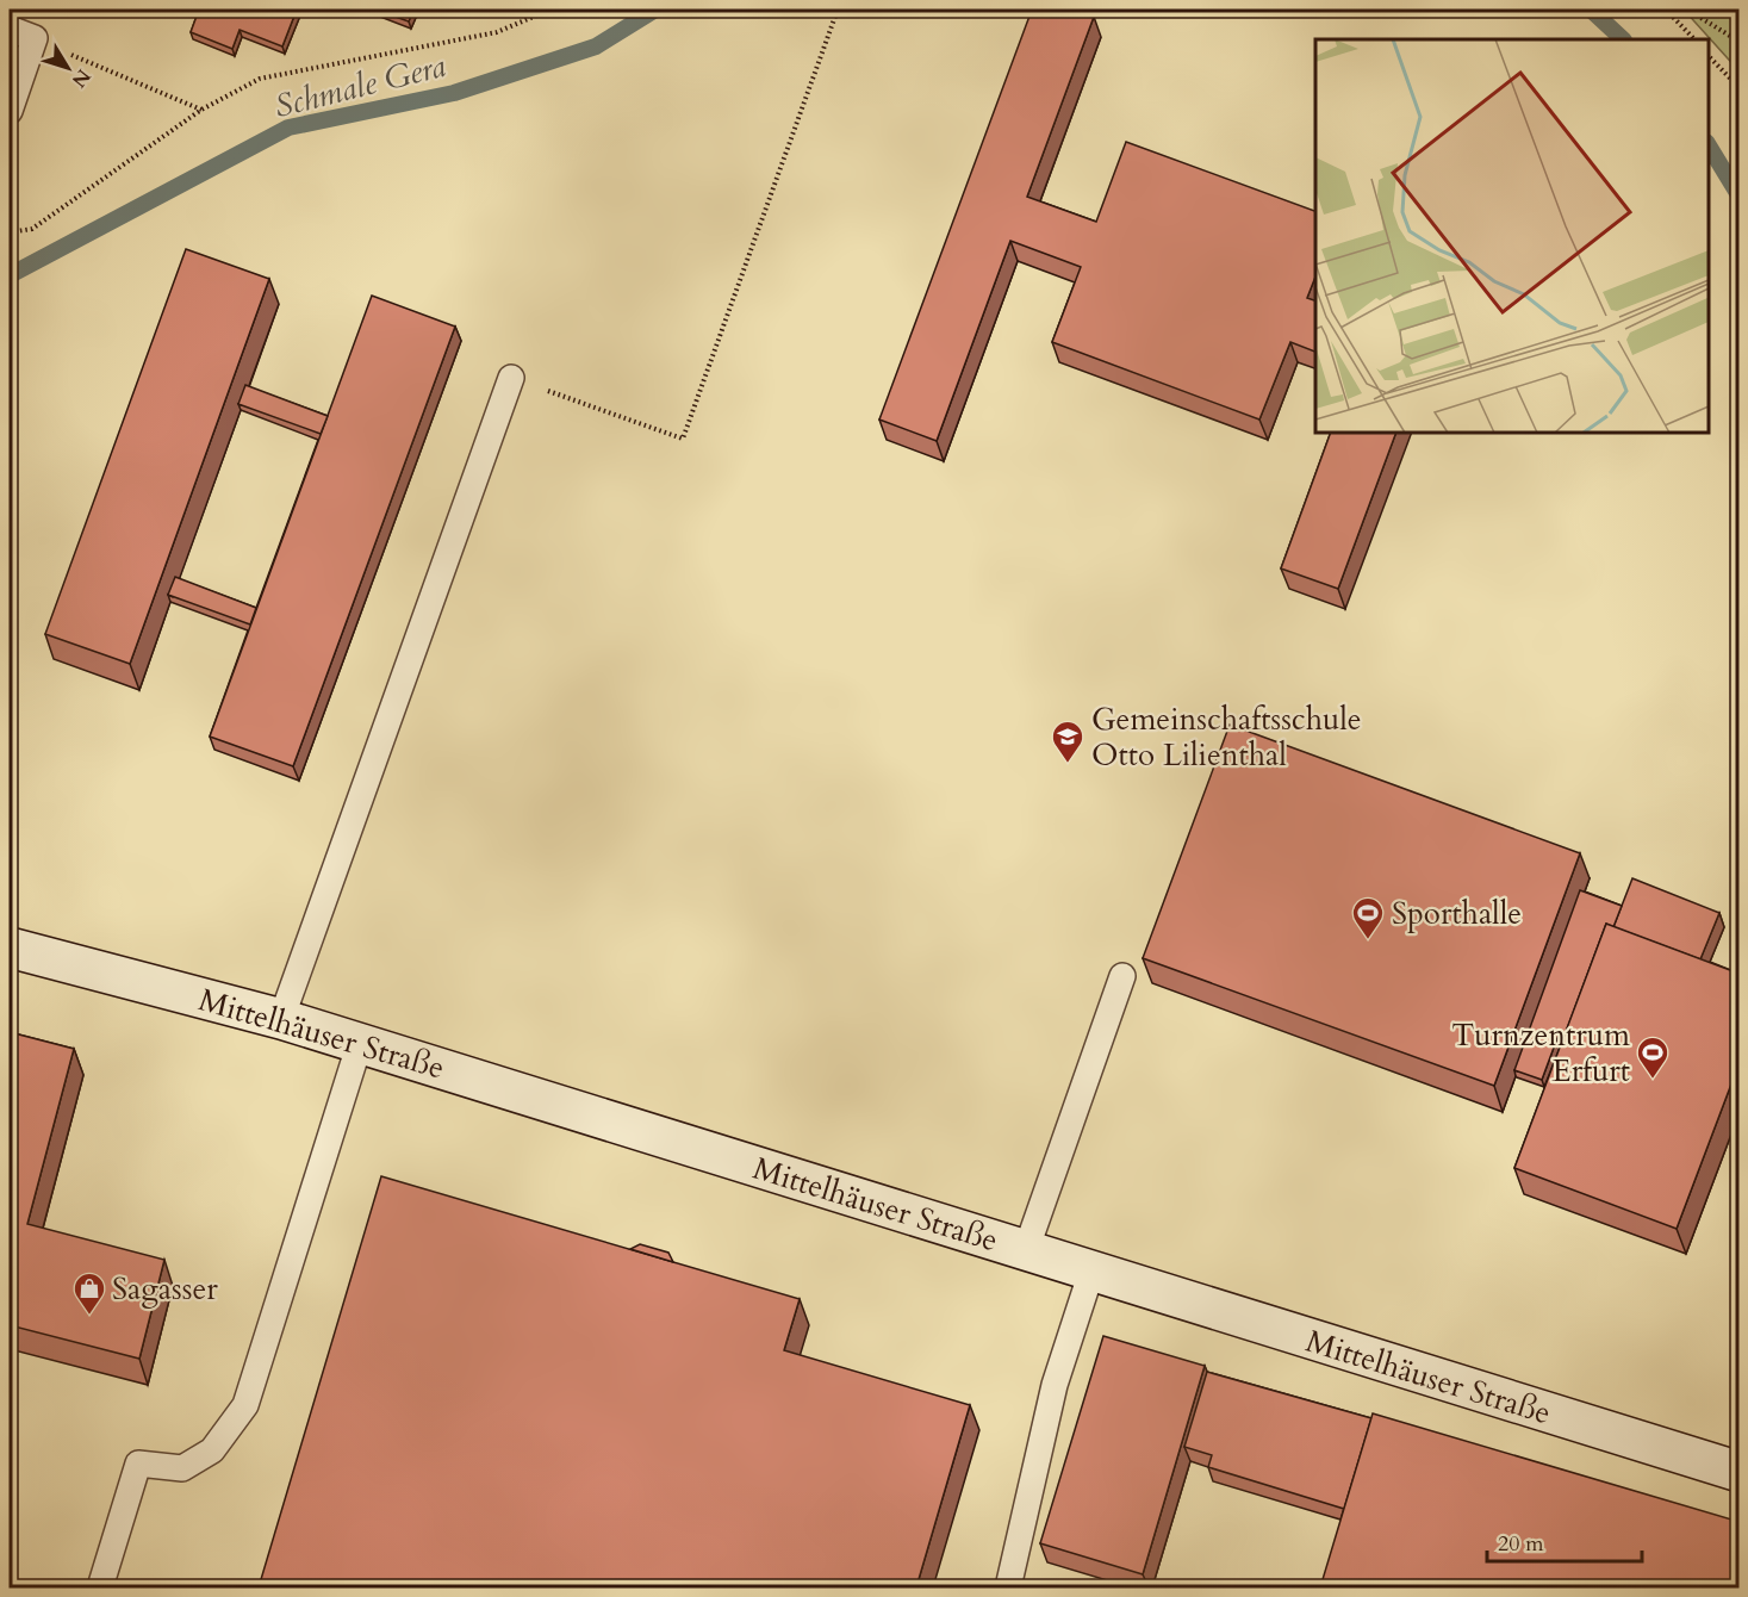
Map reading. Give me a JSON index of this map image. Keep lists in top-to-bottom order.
{
  "streets": {
    "main road": ["Mittelhäuser Straße"]
  },
  "water": ["Schmale Gera"],
  "places": {
    "school or university": ["Gemeinschaftsschule Otto Lilienthal"],
    "sports": ["Sporthalle", "Turnzentrum Erfurt"],
    "shop": ["Sagasser"]
  },
  "scale_bar": "20 m",
  "north": "bottom right"
}
